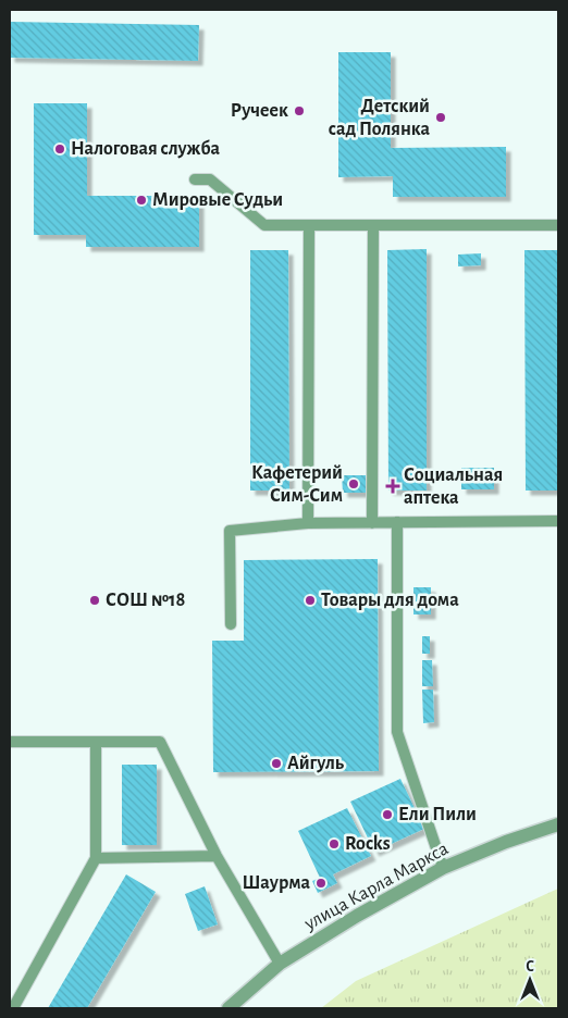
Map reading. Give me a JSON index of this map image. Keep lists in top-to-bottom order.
{
  "streets": {
    "street": ["улица Карла Маркса"]
  },
  "places": {
    "other": [
      "Ручеек",
      "Детский сад Полянка",
      "Налоговая служба",
      "Мировые Судьи",
      "Кафетерий Сим-Сим",
      "СОШ №18",
      "Товары для дома",
      "Айгуль",
      "Ели Пили",
      "Rocks",
      "Шаурма"
    ],
    "health": ["Социальная аптека"]
  },
  "north": "top"
}
